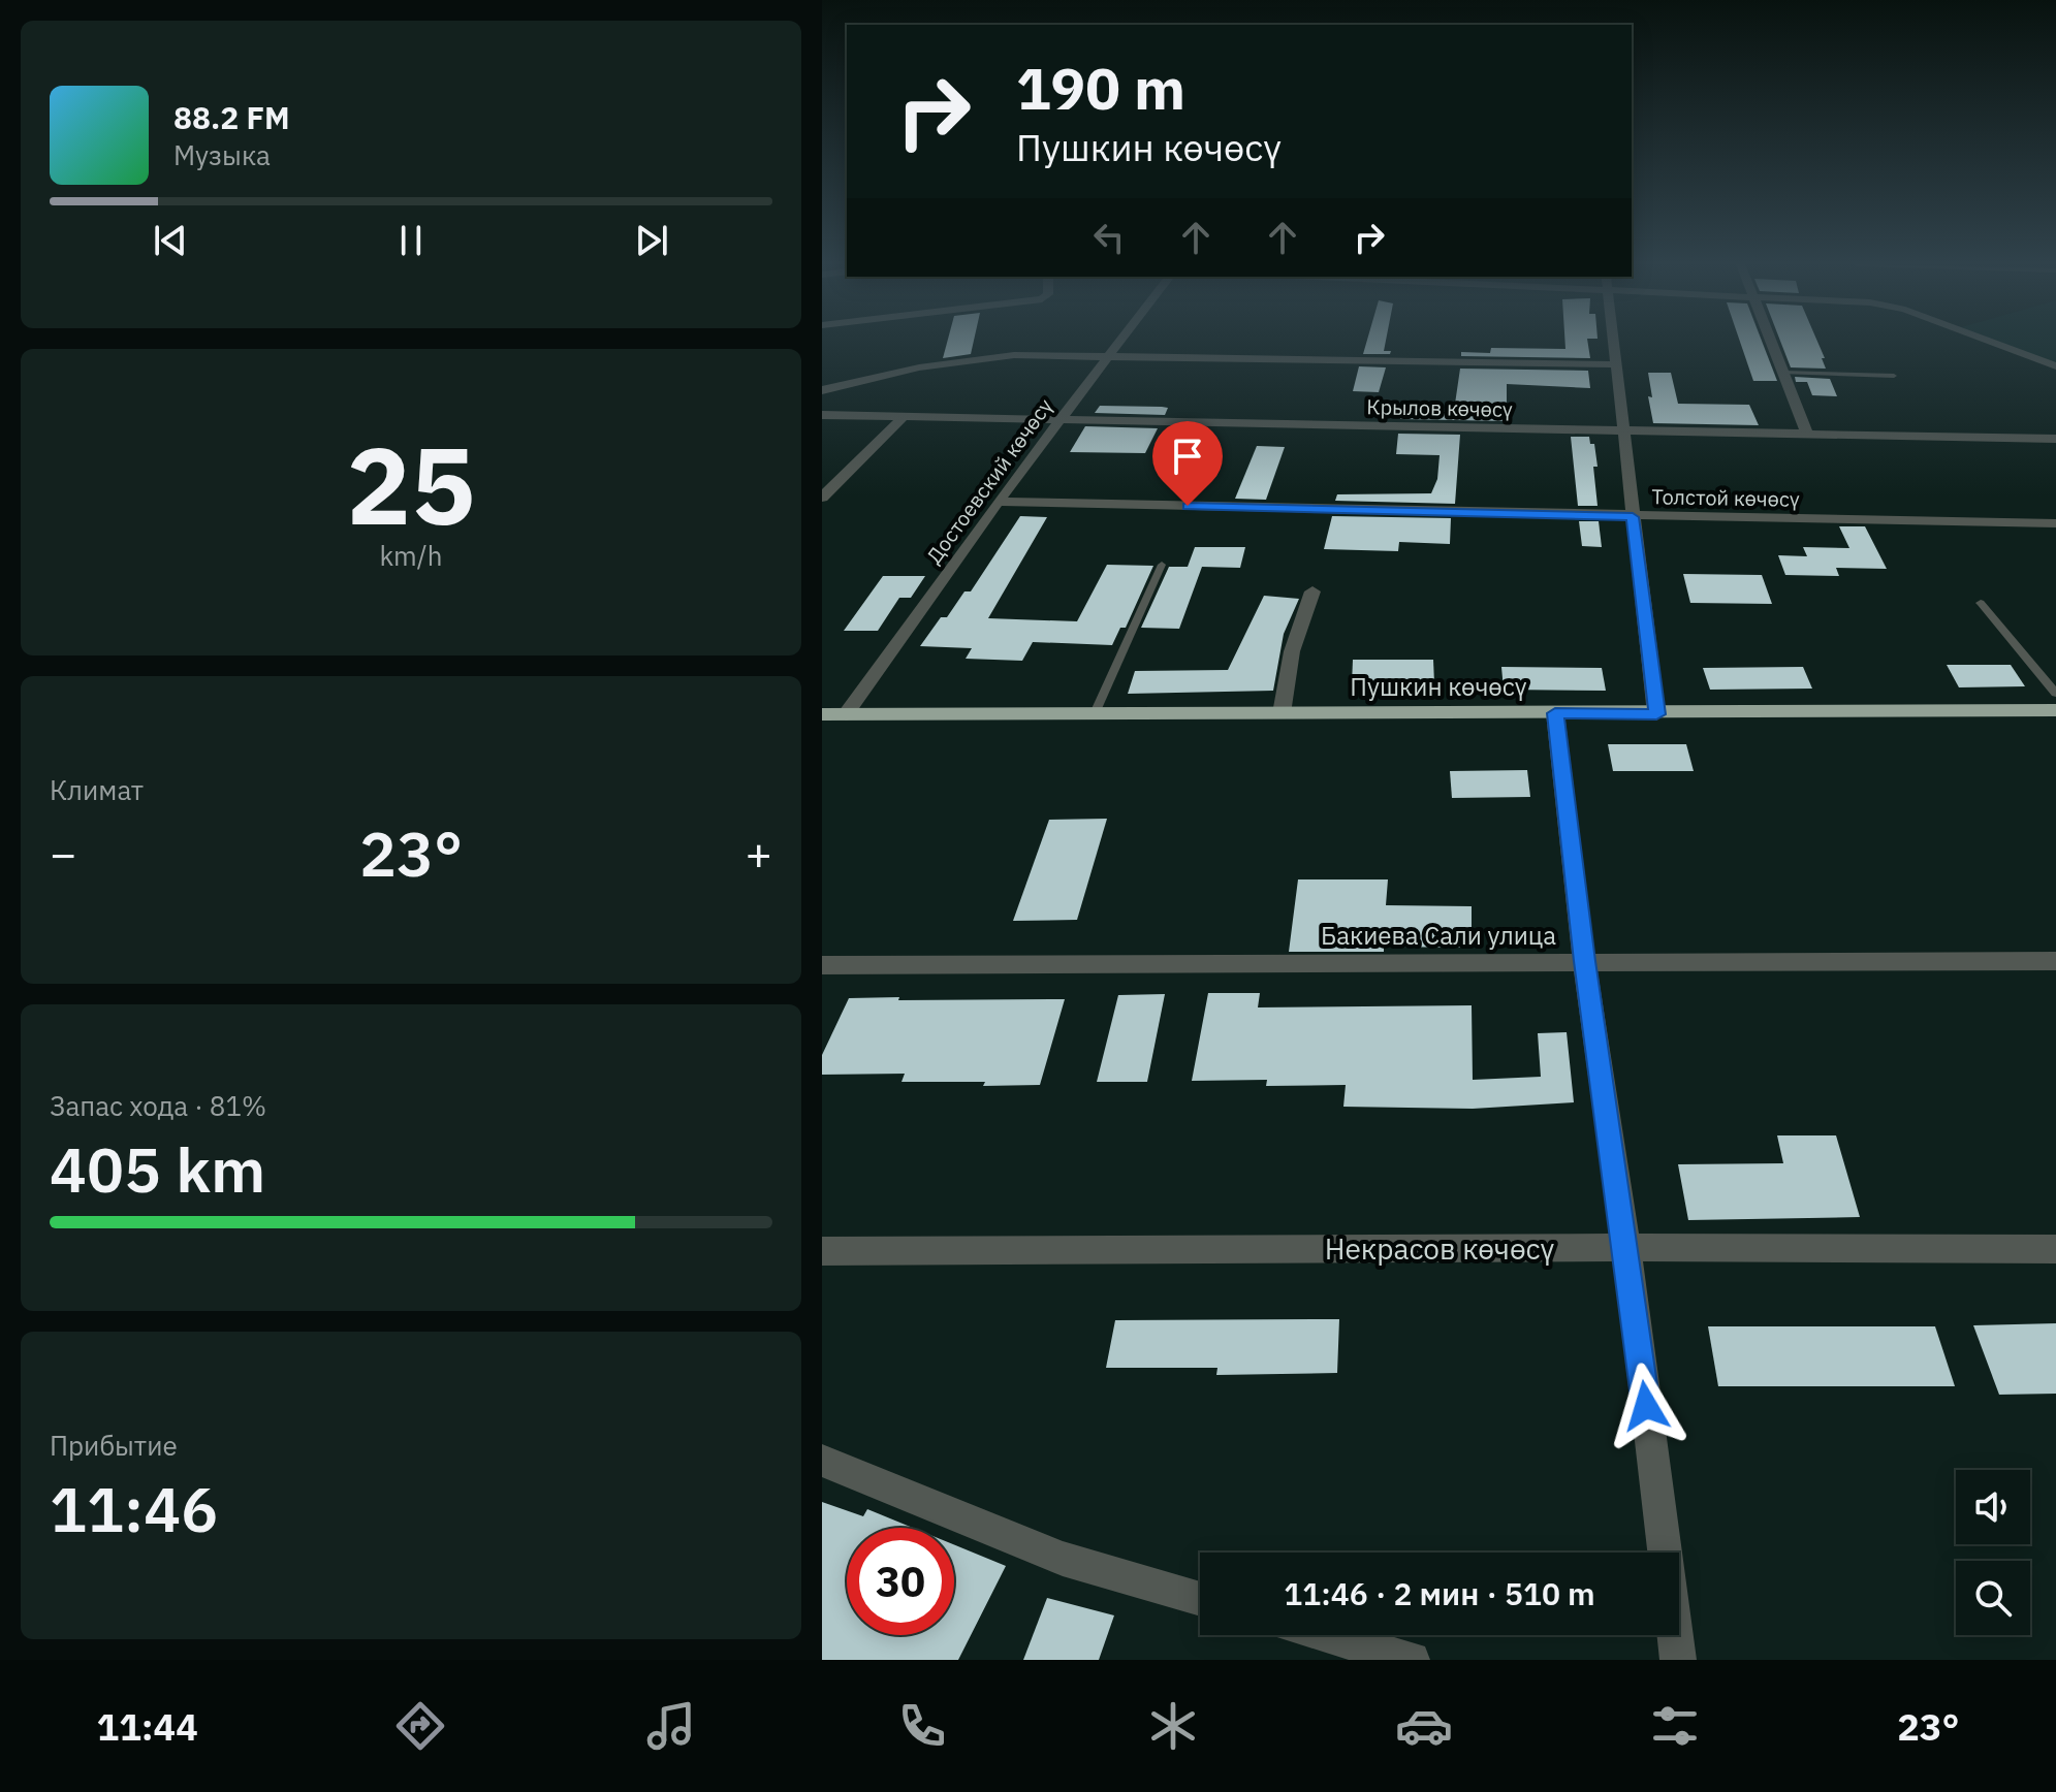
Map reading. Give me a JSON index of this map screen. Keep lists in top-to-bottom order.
{
  "streets": {
    "highway": ["Пушкин көчөсү"],
    "street": [
      "Крылов көчөсү",
      "Достоевский көчөсү",
      "Толстой көчөсү",
      "Бакиева Сали улица",
      "Некрасов көчөсү"
    ]
  },
  "crossings": [
    ["Крылов көчөсү", "Достоевский көчөсү"],
    ["Достоевский көчөсү", "Толстой көчөсү"],
    ["Достоевский көчөсү", "Пушкин көчөсү"]
  ],
  "page": {
    "turn": ["190 m", "Пушкин көчөсү"],
    "song": ["88.2 FM", "Музыка"],
    "tile": [
      ["25", "km/h"],
      "Климат",
      ["Запас хода · 81%", "405 km"],
      ["Прибытие", "11:46"]
    ],
    "heat": ["−", "23°", "+"],
    "limit": "30",
    "trip": "11:46 · 2 мин · 510 m",
    "tabs": ["11:44", "23°"]
  }
}
